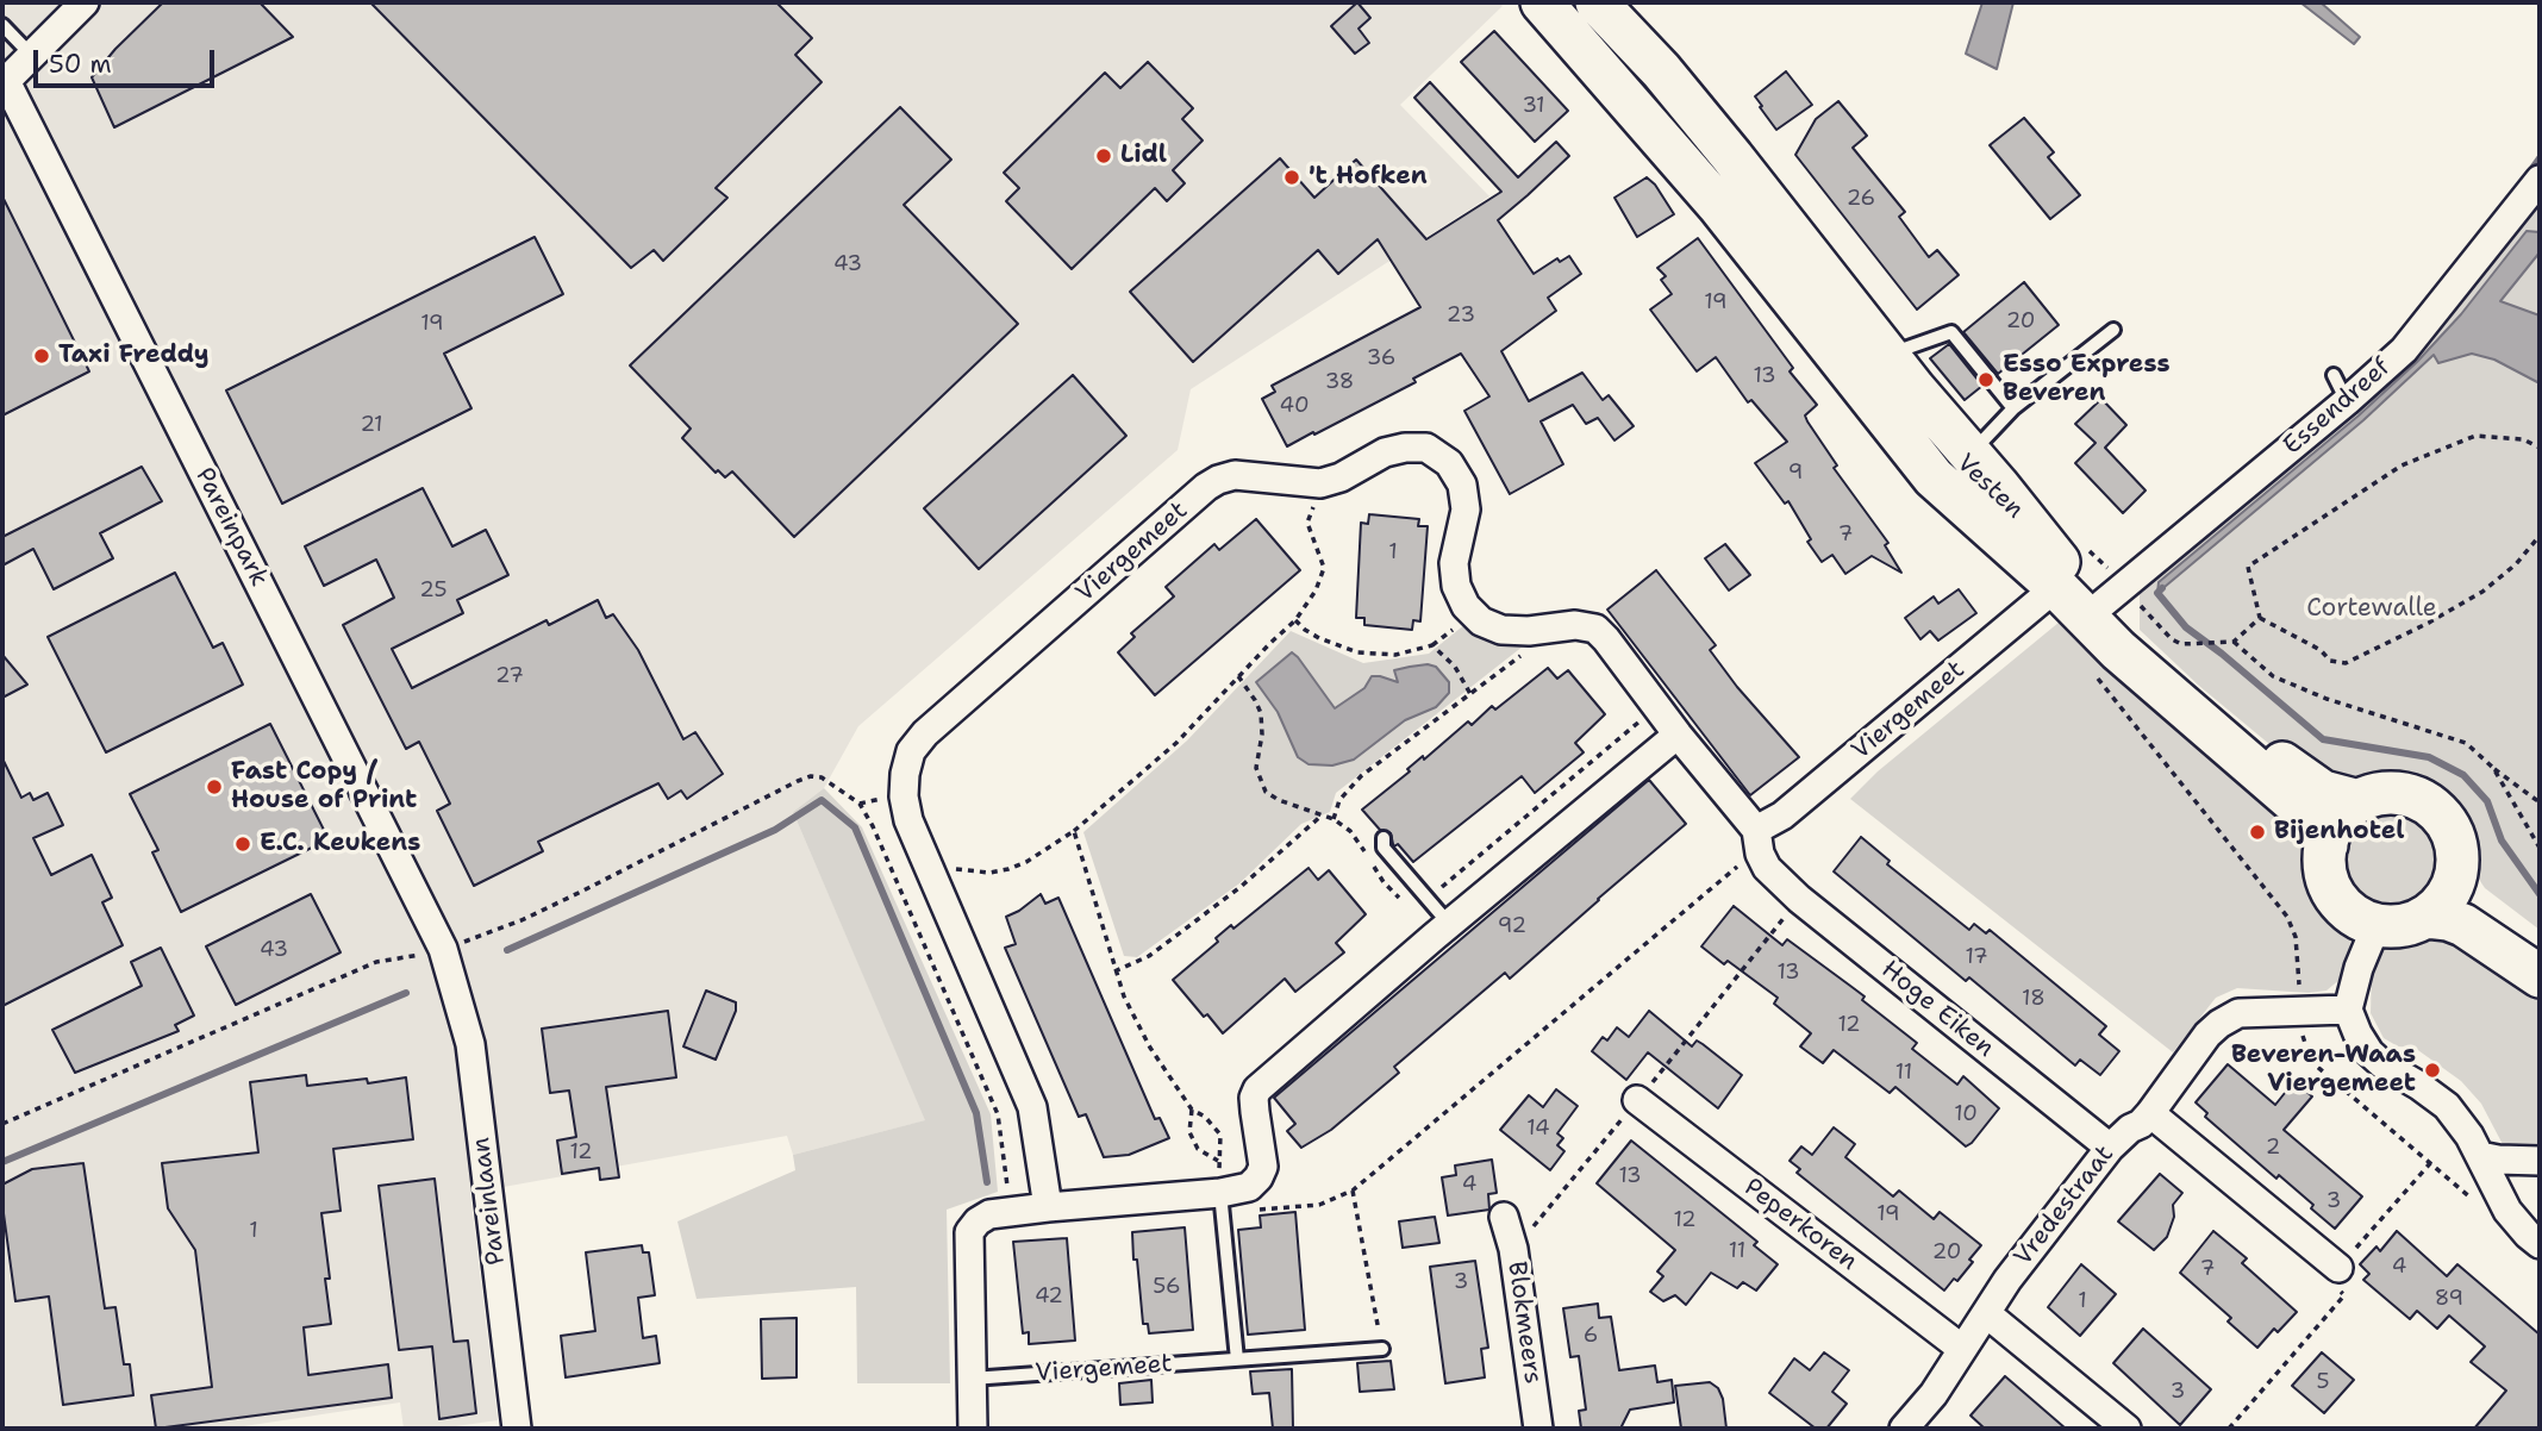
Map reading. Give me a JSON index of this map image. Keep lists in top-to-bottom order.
{
  "streets": {
    "main road": ["Vesten"],
    "street": [
      "Essendreef",
      "Pareinpark",
      "Viergemeet",
      "Hoge Eiken",
      "Pareinlaan",
      "Vredestraat",
      "Peperkoren",
      "Blokmeers"
    ]
  },
  "crossings": [
    ["Vesten", "Viergemeet"],
    ["Pareinpark", "Pareinlaan"],
    ["Viergemeet", "Hoge Eiken"],
    ["Hoge Eiken", "Vredestraat"],
    ["Vredestraat", "Peperkoren"]
  ],
  "parks": ["Cortewalle"],
  "places": [
    "Lidl",
    "'t Hofken",
    "Taxi Freddy",
    "Esso Express Beveren",
    "Fast Copy / House of Print",
    "Bijenhotel",
    "E.C. Keukens",
    "Beveren-Waas Viergemeet"
  ],
  "house_numbers": [
    "31",
    "26",
    "43",
    "19",
    "23",
    "20",
    "19",
    "36",
    "13",
    "38",
    "40",
    "21",
    "9",
    "7",
    "1",
    "25",
    "27",
    "92",
    "43",
    "17",
    "13",
    "18",
    "12",
    "11",
    "10",
    "14",
    "2",
    "12",
    "13",
    "4",
    "3",
    "19",
    "12",
    "1",
    "11",
    "20",
    "4",
    "7",
    "3",
    "56",
    "42",
    "89",
    "1",
    "6",
    "5",
    "3"
  ],
  "scale_bar": "50 m"
}
